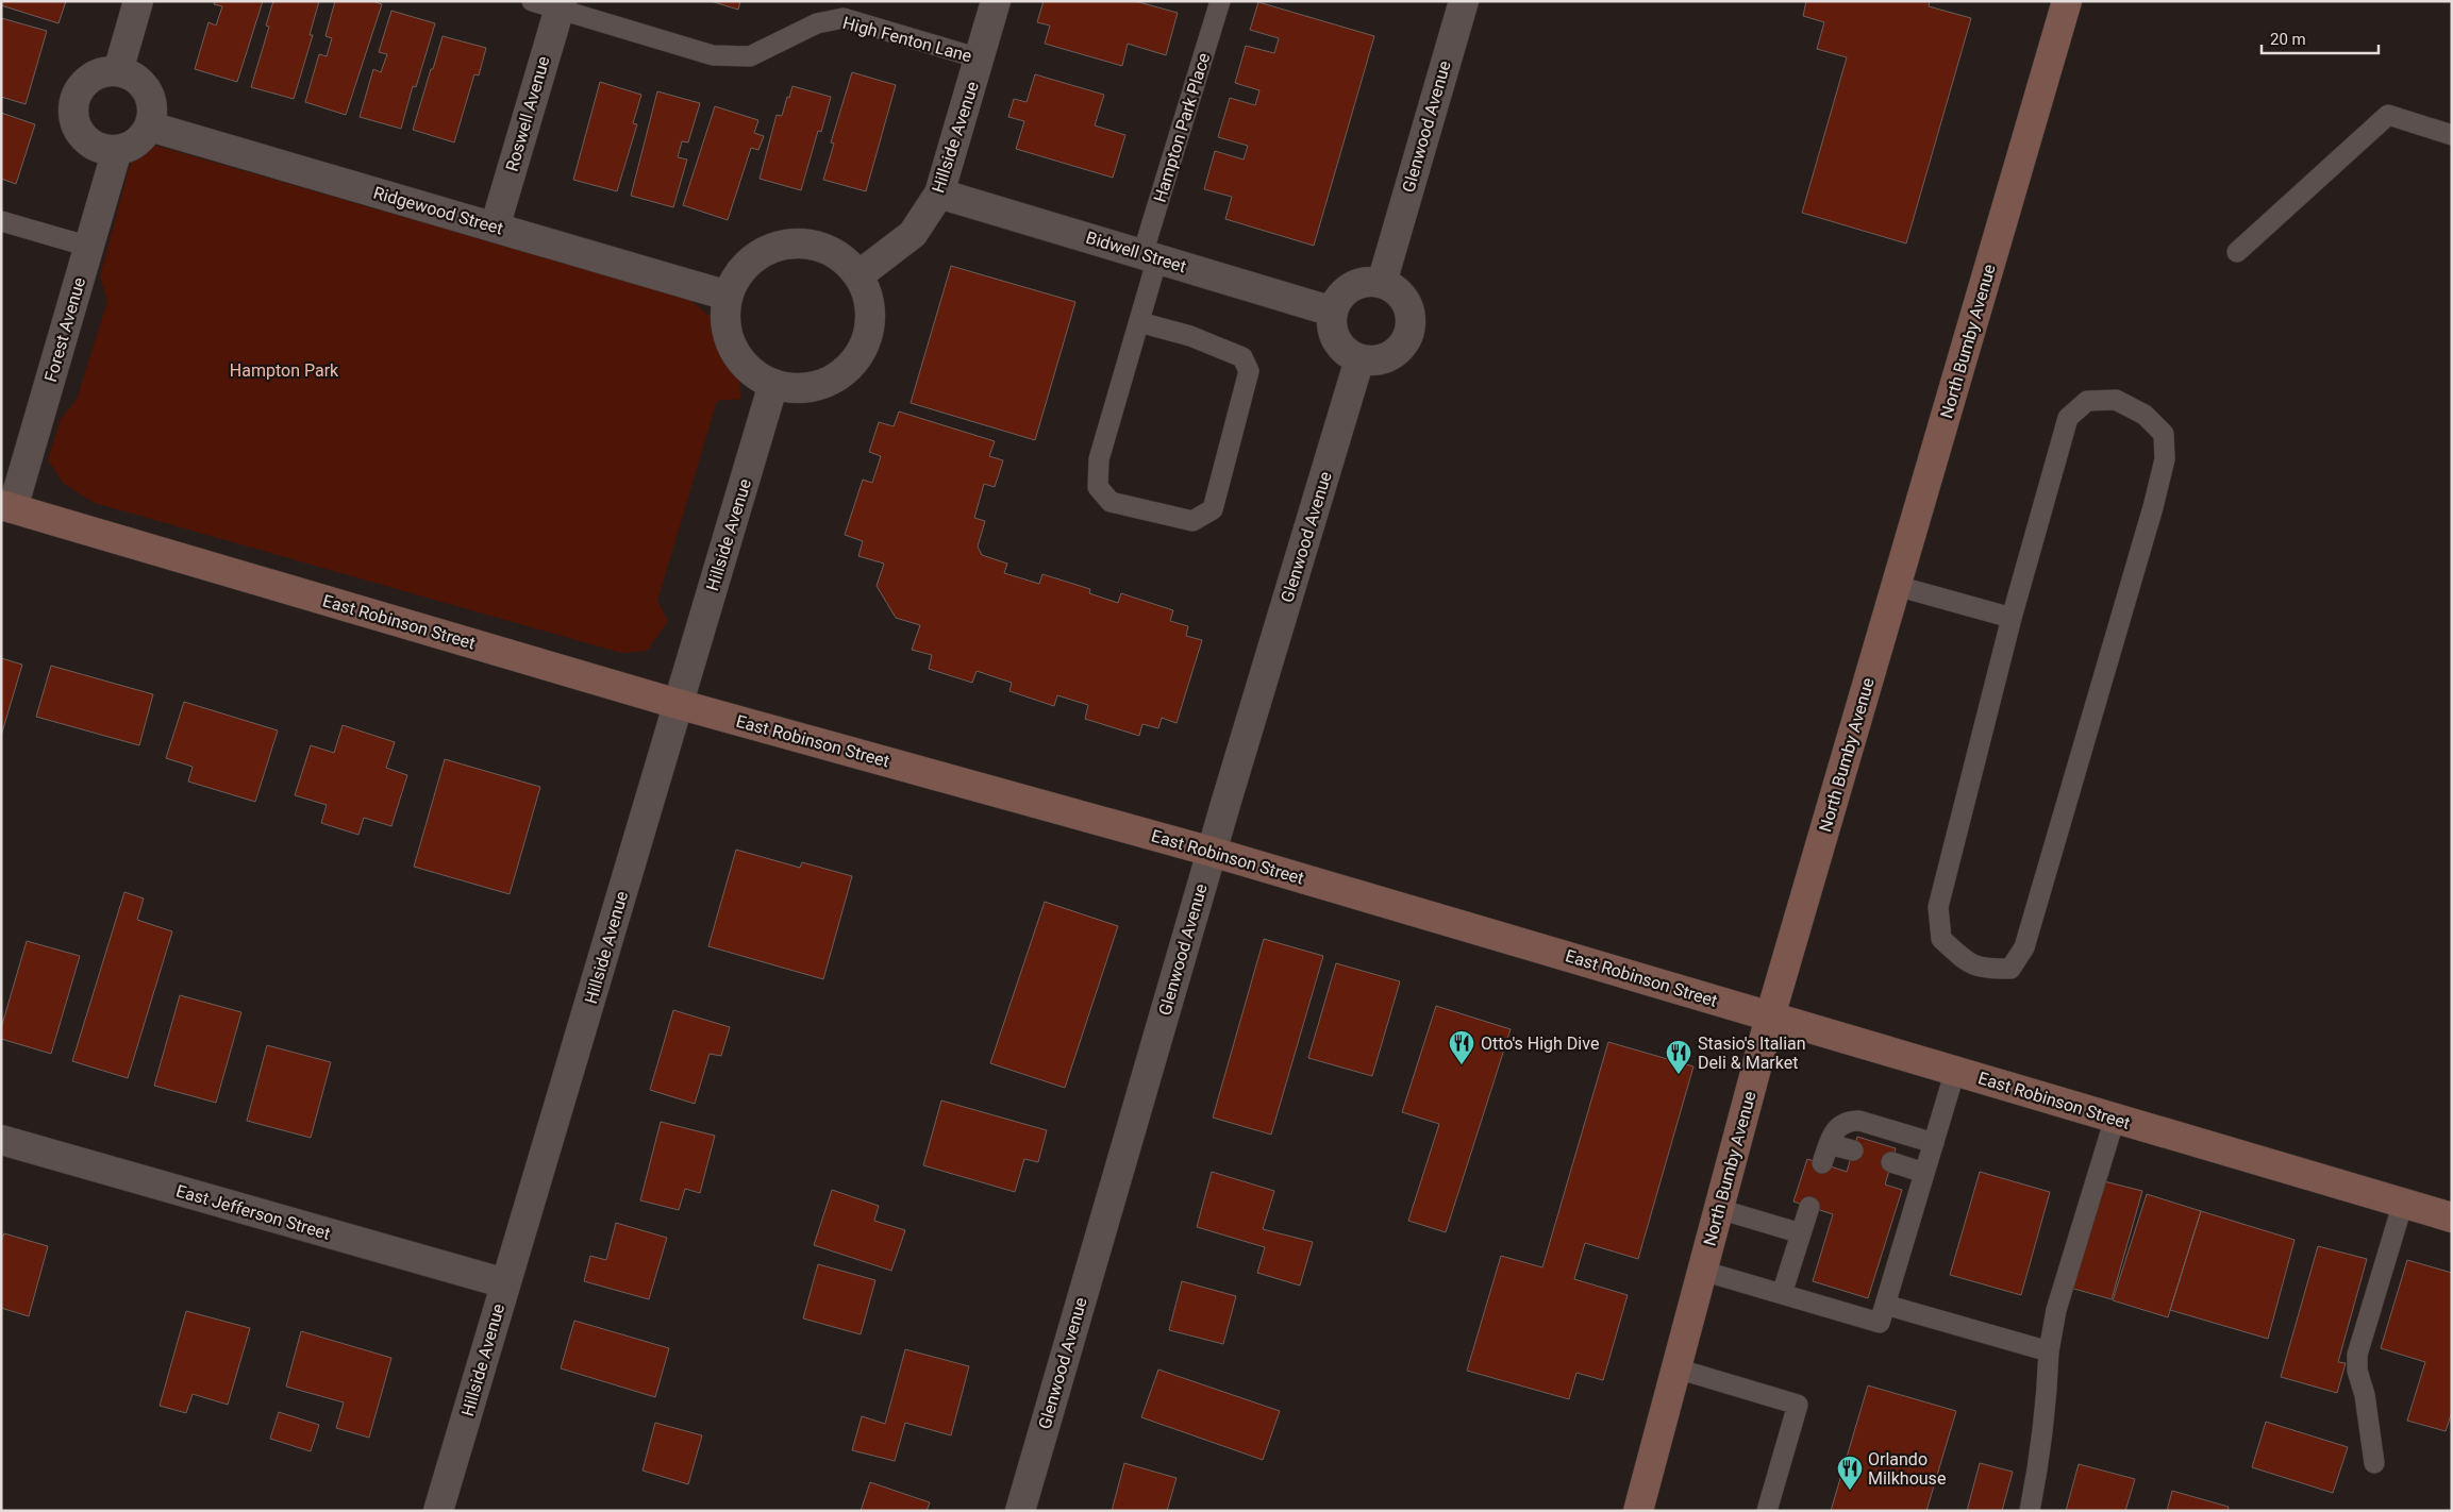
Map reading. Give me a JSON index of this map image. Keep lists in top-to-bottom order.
{
  "streets": {
    "main road": ["North Bumby Avenue", "East Robinson Street"],
    "street": [
      "Roswell Avenue",
      "Glenwood Avenue",
      "Hillside Avenue",
      "Ridgewood Street",
      "Bidwell Street",
      "Forest Avenue",
      "East Jefferson Street"
    ],
    "lane": ["High Fenton Lane", "Hampton Park Place"]
  },
  "crossings": [
    ["High Fenton Lane", "Roswell Avenue"],
    ["High Fenton Lane", "Hillside Avenue"],
    ["Roswell Avenue", "Ridgewood Street"],
    ["Glenwood Avenue", "Bidwell Street"],
    ["Glenwood Avenue", "East Robinson Street"],
    ["Hampton Park Place", "Bidwell Street"],
    ["Hillside Avenue", "Ridgewood Street"],
    ["Hillside Avenue", "Bidwell Street"],
    ["Hillside Avenue", "East Robinson Street"],
    ["Hillside Avenue", "East Jefferson Street"],
    ["Ridgewood Street", "Forest Avenue"],
    ["Forest Avenue", "East Robinson Street"],
    ["North Bumby Avenue", "East Robinson Street"]
  ],
  "parks": ["Hampton Park"],
  "places": {
    "restaurant": ["Otto's High Dive", "Stasio's Italian Deli & Market", "Orlando Milkhouse"]
  },
  "scale_bar": "20 m"
}
